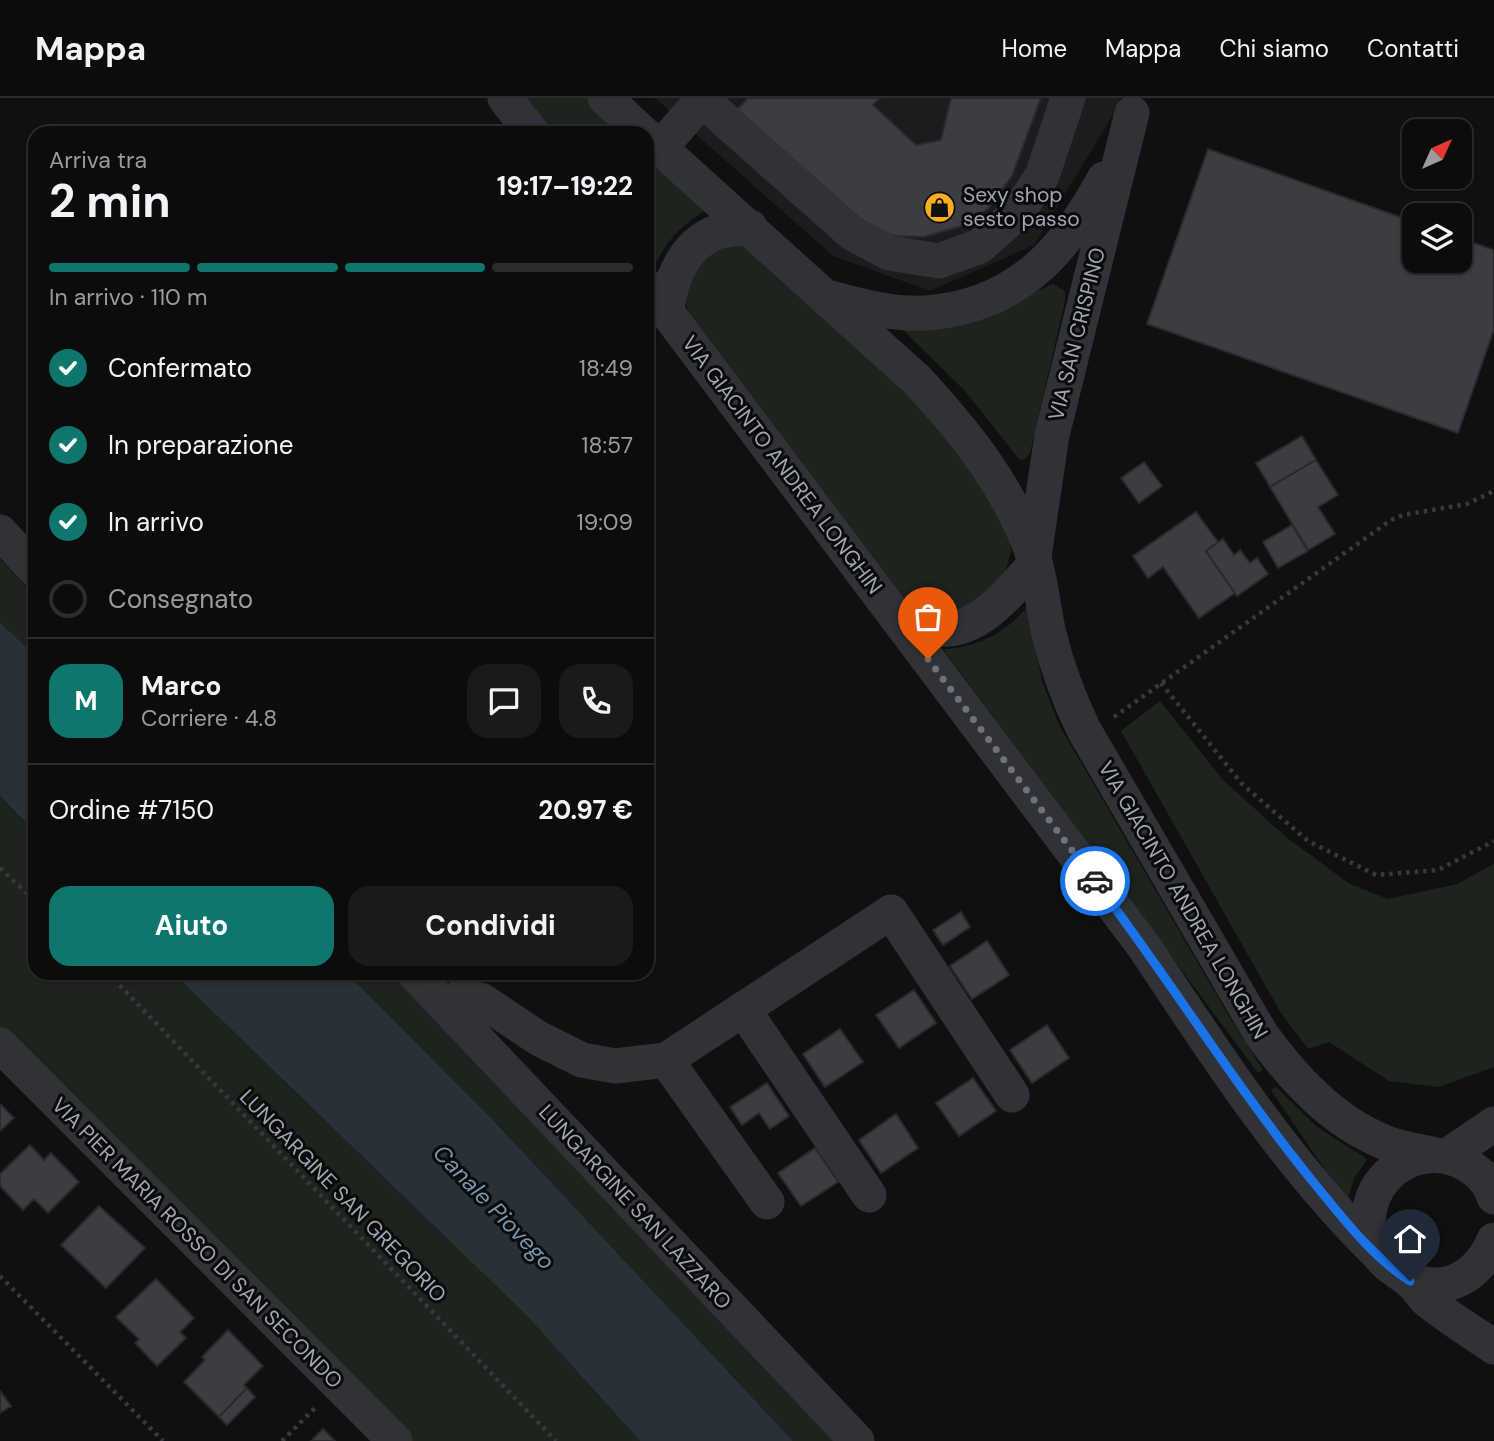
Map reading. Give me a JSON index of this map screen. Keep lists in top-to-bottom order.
{
  "streets": {
    "street": [
      "VIA SAN CRISPINO",
      "VIA GIACINTO ANDREA LONGHIN",
      "LUNGARGINE SAN LAZZARO",
      "VIA PIER MARIA ROSSO DI SAN SECONDO"
    ],
    "path": ["LUNGARGINE SAN GREGORIO"]
  },
  "crossings": [
    ["VIA SAN CRISPINO", "VIA GIACINTO ANDREA LONGHIN"]
  ],
  "water": ["Canale Piovego"],
  "places": {
    "shop": ["Sexy shop sesto passo"]
  },
  "north": "top right",
  "page": {
    "header": "Mappa",
    "nav": [
      "Home",
      "Mappa",
      "Chi siamo",
      "Contatti"
    ],
    "heading": ["2 min", "Arriva tra", "19:17–19:22"],
    "panel": [
      "Marco",
      "Corriere · 4.8",
      "Ordine #7150",
      "20.97 €"
    ],
    "bar": "In arrivo · 110 m",
    "list": [
      ["Confermato", "18:49"],
      ["In preparazione", "18:57"],
      ["In arrivo", "19:09"],
      "Consegnato"
    ],
    "round": "M",
    "buttons": ["Aiuto", "Condividi"]
  }
}
